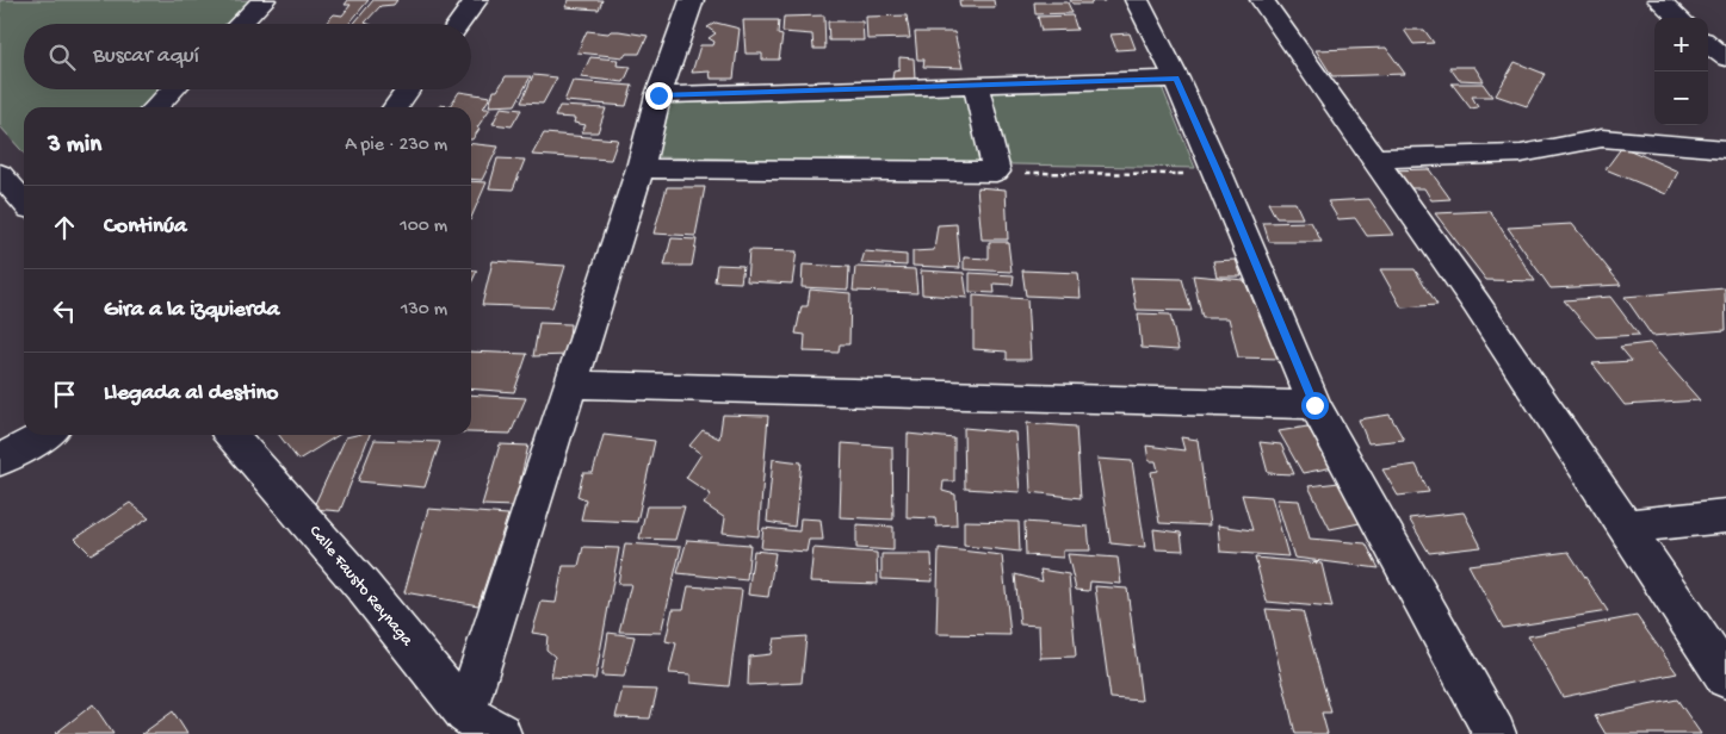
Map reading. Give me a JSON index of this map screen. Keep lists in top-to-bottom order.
{
  "streets": {
    "street": ["Calle Fausto Reynaga"]
  },
  "page": {
    "map_buttons": ["+", "−"],
    "search": "Buscar aquí",
    "heading": ["3 min", "A pie · 230 m"],
    "list": [
      ["Continúa", "100 m"],
      ["Gira a la izquierda", "130 m"],
      "Llegada al destino"
    ]
  }
}
